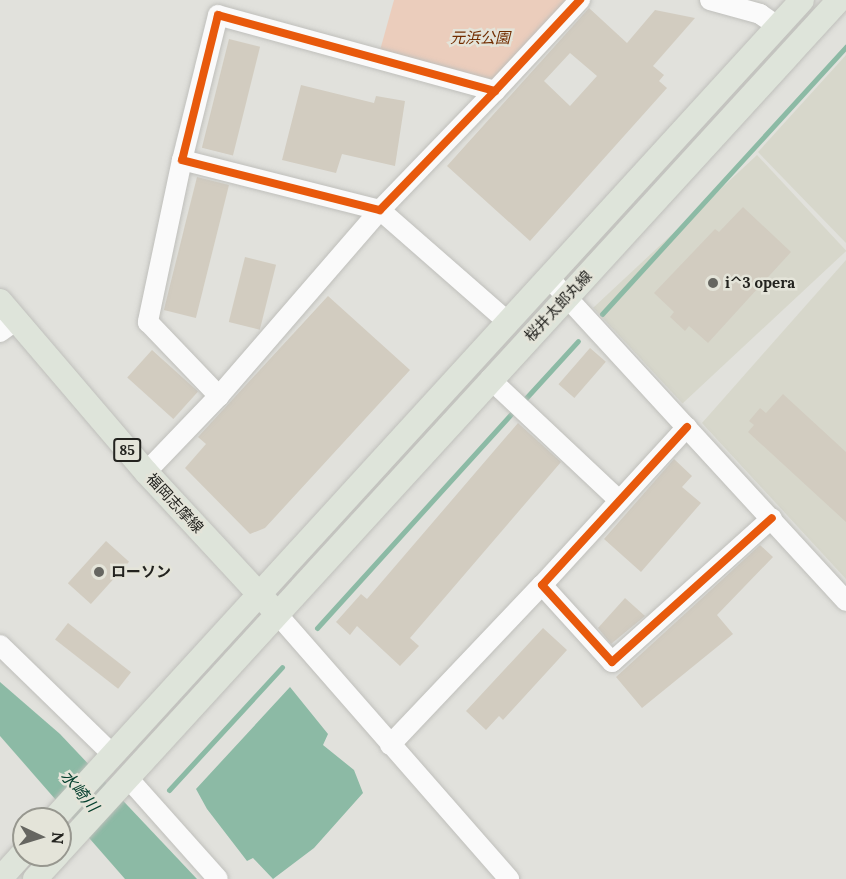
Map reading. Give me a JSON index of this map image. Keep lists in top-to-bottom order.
{
  "streets": {
    "main road": ["桜井太郎丸線", "85", "福岡志摩線"]
  },
  "crossings": [
    ["桜井太郎丸線", "福岡志摩線"]
  ],
  "water": ["水崎川"],
  "parks": ["元浜公園"],
  "places": ["i^3 opera", "ローソン"],
  "north": "right"
}
